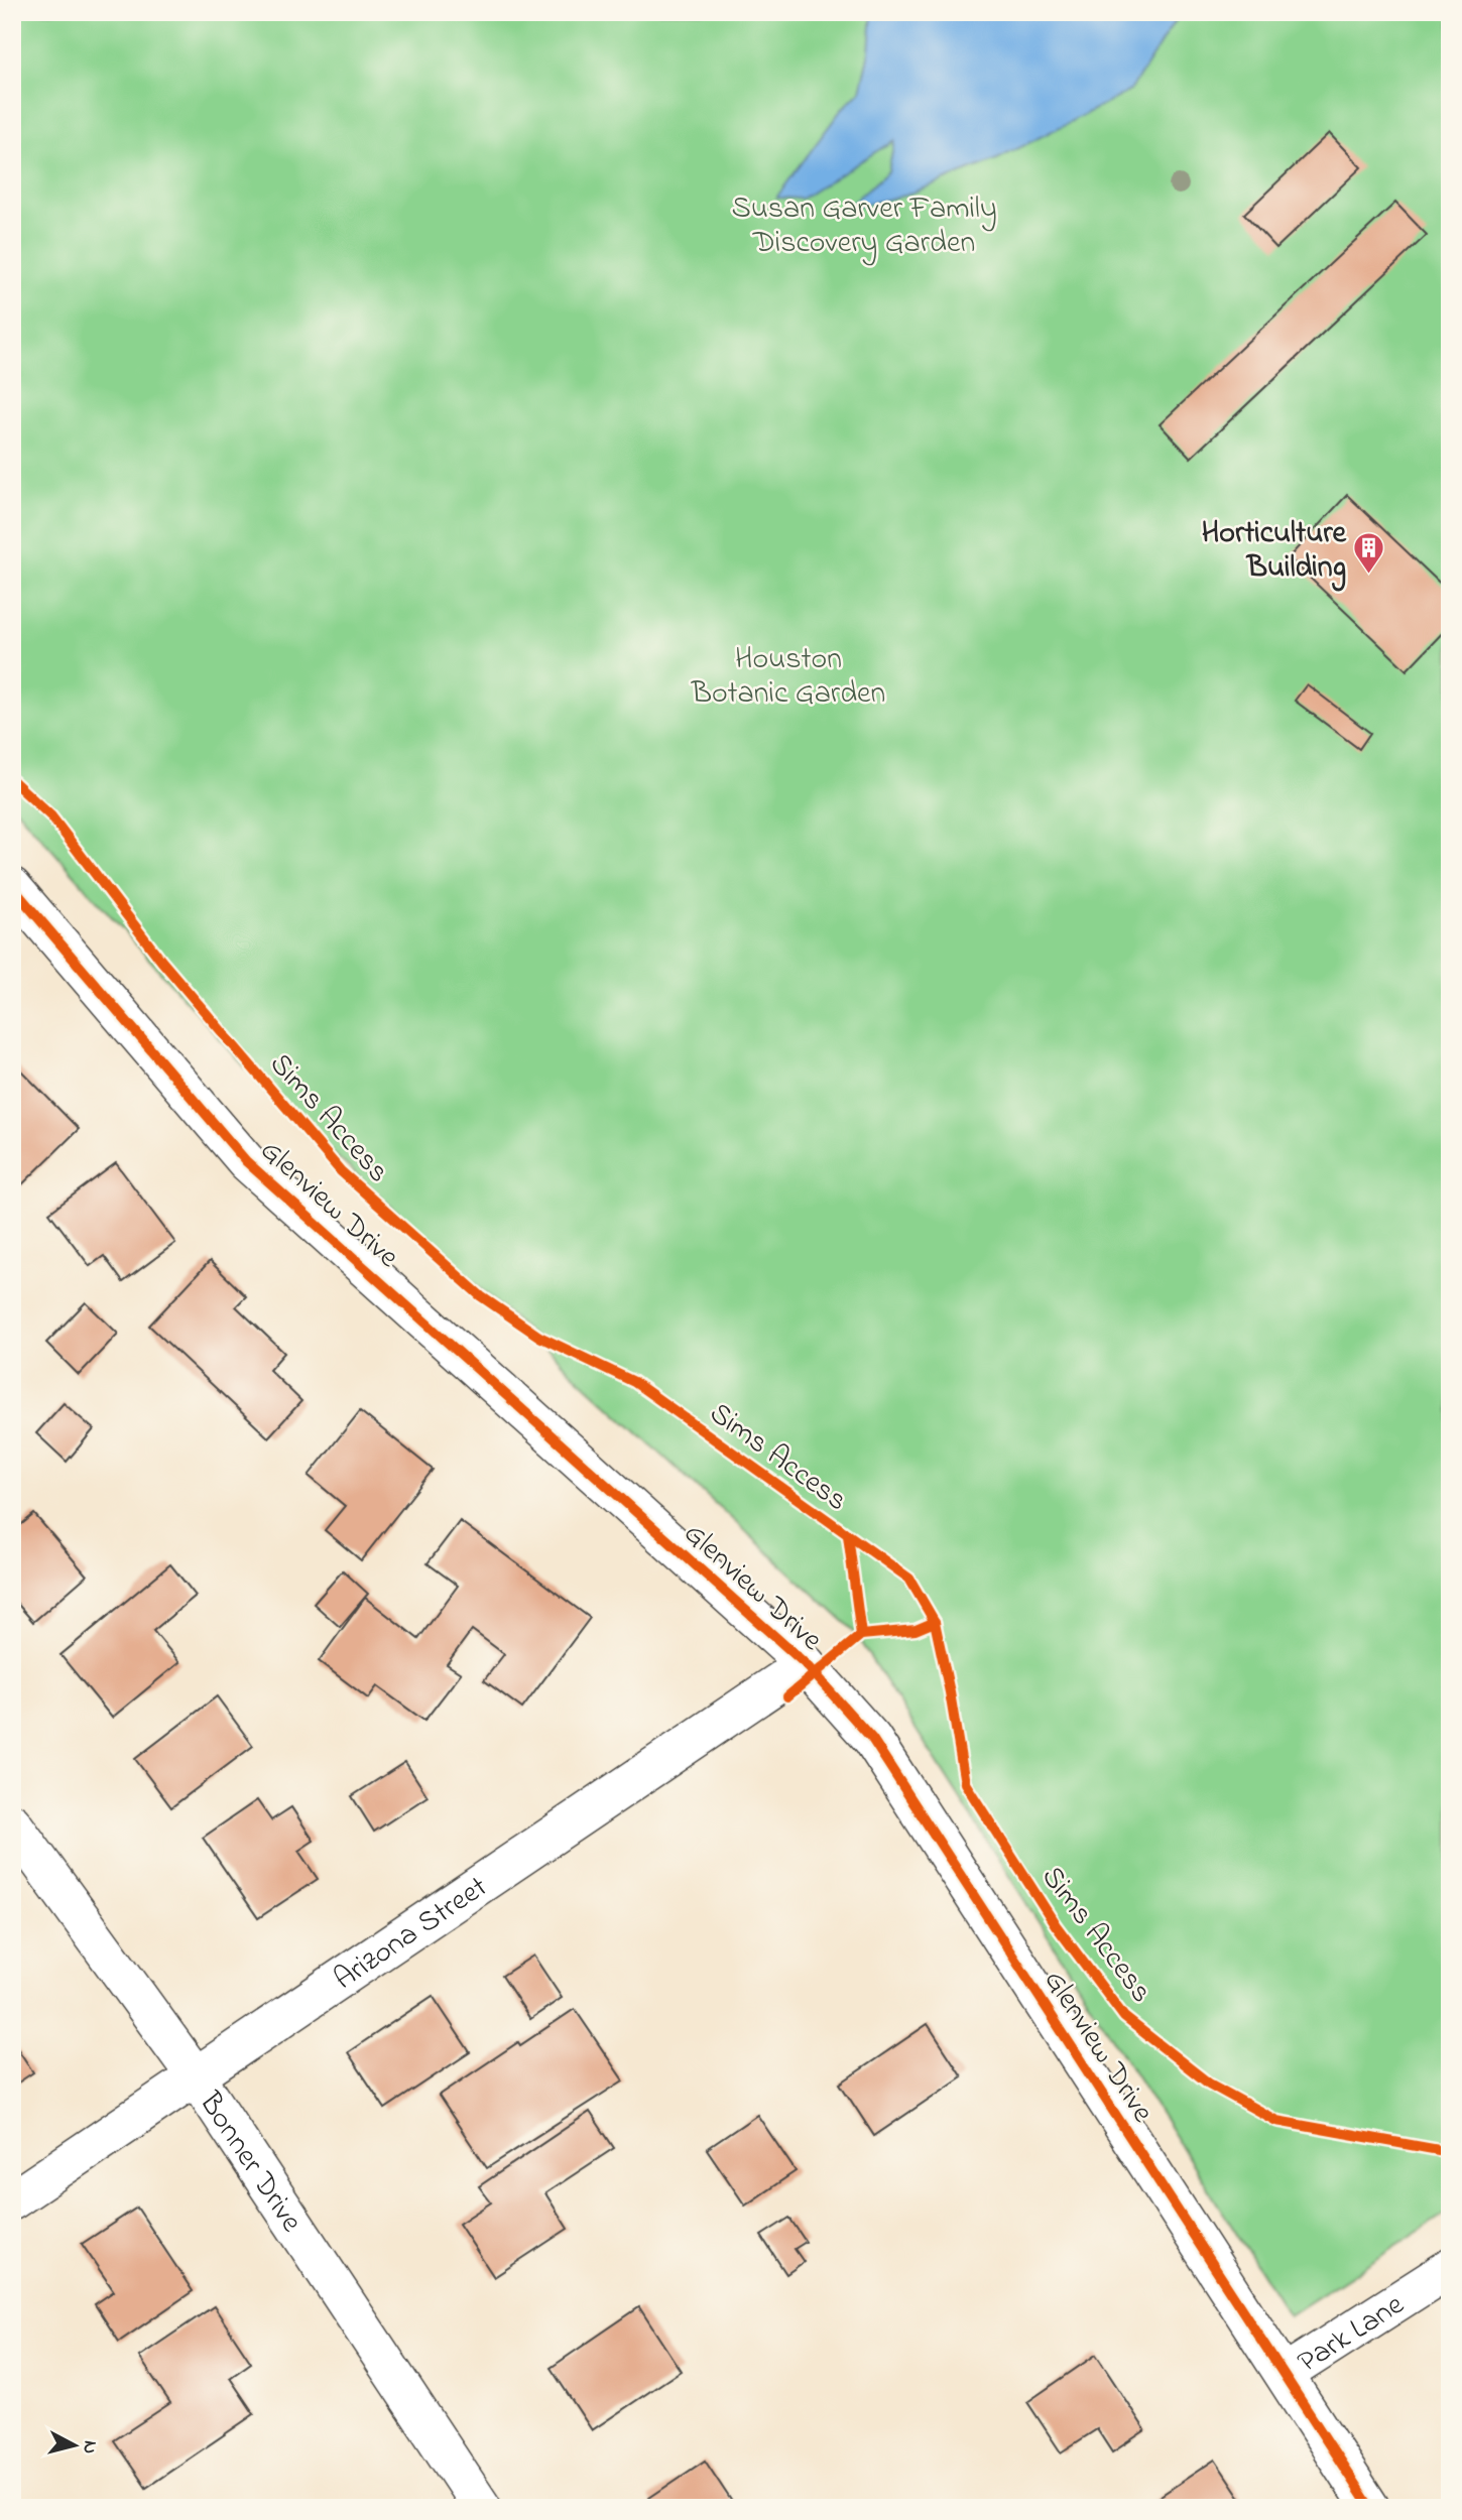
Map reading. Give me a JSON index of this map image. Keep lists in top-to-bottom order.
{
  "streets": {
    "street": [
      "Glenview Drive",
      "Arizona Street",
      "Bonner Drive",
      "Park Lane"
    ],
    "cycle path": ["Sims Access"]
  },
  "crossings": [
    ["Glenview Drive", "Arizona Street"],
    ["Glenview Drive", "Park Lane"],
    ["Arizona Street", "Bonner Drive"]
  ],
  "parks": ["Susan Garver Family Discovery Garden", "Houston Botanic Garden"],
  "places": {
    "building": ["Horticulture Building"]
  },
  "north": "right"
}
